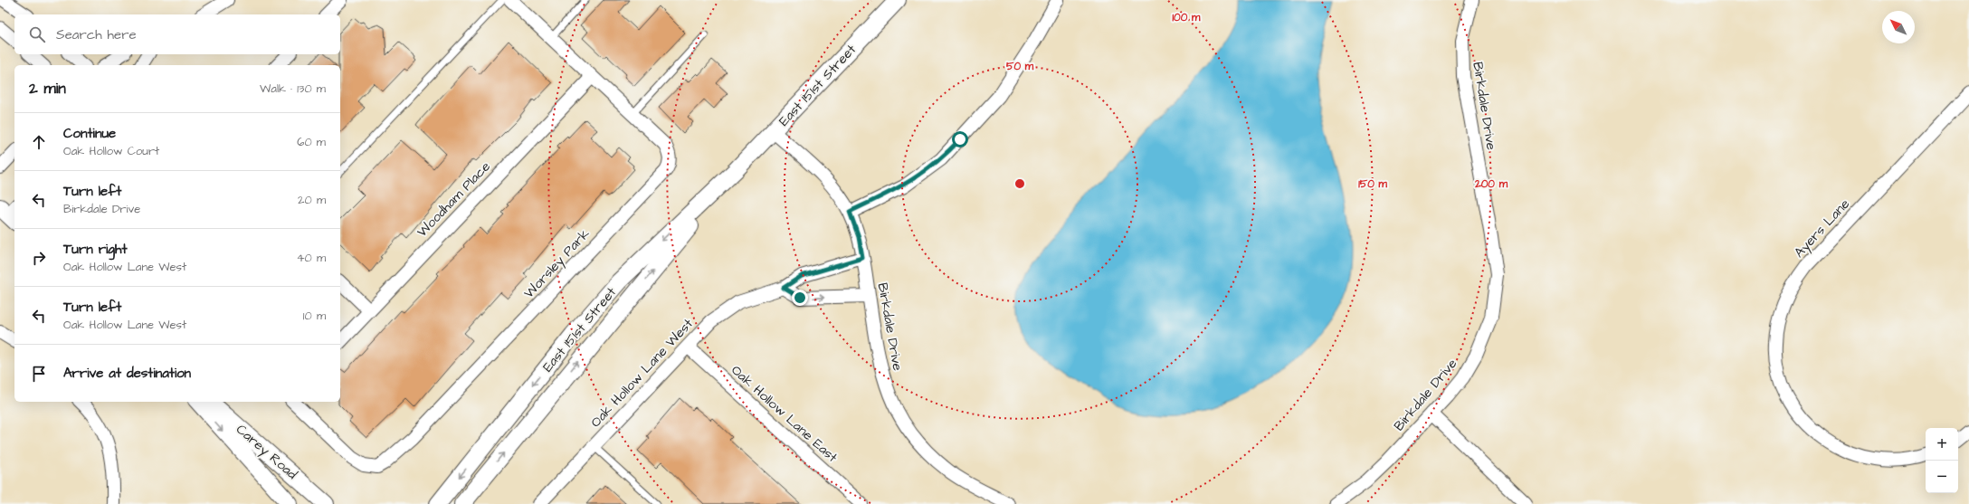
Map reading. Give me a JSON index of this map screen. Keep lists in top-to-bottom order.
{
  "streets": {
    "street": [
      "East 151st Street",
      "Birkdale Drive",
      "Woodham Place",
      "Ayers Lane",
      "Worsley Park",
      "Oak Hollow Lane West",
      "Oak Hollow Lane East",
      "Carey Road"
    ]
  },
  "crossings": [
    ["East 151st Street", "Birkdale Drive"],
    ["Birkdale Drive", "Oak Hollow Lane West"],
    ["Woodham Place", "Worsley Park"],
    ["Oak Hollow Lane West", "Oak Hollow Lane East"]
  ],
  "north": "top left",
  "page": {
    "search": "Search here",
    "heading": ["2 min", "Walk · 130 m"],
    "list": [
      ["Continue", "Oak Hollow Court", "60 m"],
      ["Turn left", "Birkdale Drive", "20 m"],
      ["Turn right", "Oak Hollow Lane West", "40 m"],
      ["Turn left", "Oak Hollow Lane West", "10 m"],
      "Arrive at destination"
    ],
    "map_buttons": ["+", "−"]
  },
  "rings": [
    "100 m",
    "50 m",
    "150 m",
    "200 m"
  ]
}
